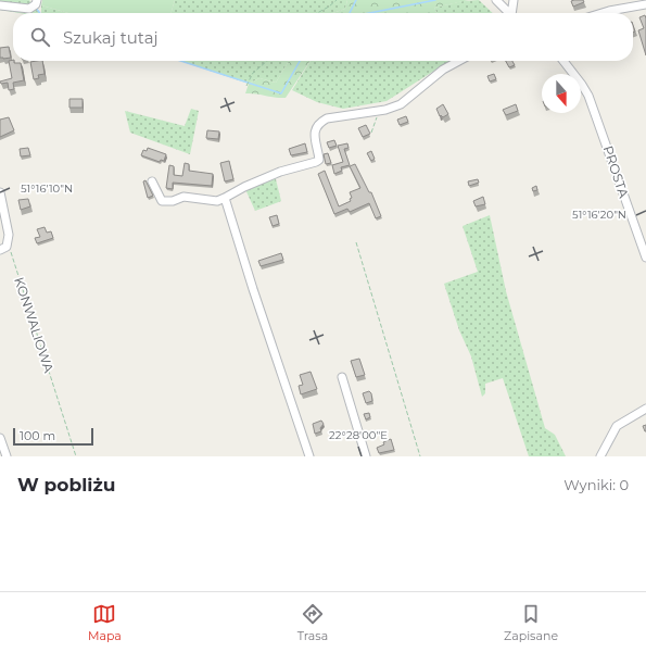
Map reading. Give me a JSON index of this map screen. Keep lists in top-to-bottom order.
{
  "streets": {
    "street": ["PROSTA"],
    "path": ["KONWALIOWA"]
  },
  "scale_bar": "100 m",
  "north": "bottom",
  "page": {
    "search": "Szukaj tutaj",
    "scale": "100 m",
    "heading": ["W pobliżu", "Wyniki: 0"],
    "nav": ["Mapa", "Trasa", "Zapisane"]
  },
  "coordinates": ["51°16'10\"N", "51°16'20\"N", "22°28'00\"E"]
}
